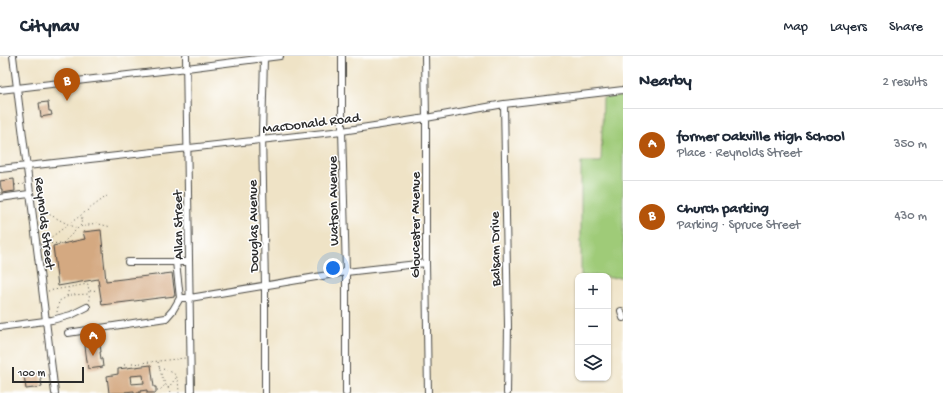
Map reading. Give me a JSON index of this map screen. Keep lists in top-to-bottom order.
{
  "streets": {
    "street": [
      "MacDonald Road",
      "Watson Avenue",
      "Reynolds Street",
      "Allan Street",
      "Gloucester Avenue",
      "Douglas Avenue",
      "Balsam Drive"
    ]
  },
  "crossings": [
    ["MacDonald Road", "Watson Avenue"],
    ["MacDonald Road", "Reynolds Street"],
    ["MacDonald Road", "Allan Street"],
    ["MacDonald Road", "Gloucester Avenue"],
    ["MacDonald Road", "Douglas Avenue"],
    ["MacDonald Road", "Balsam Drive"]
  ],
  "scale_bar": "100 m",
  "page": {
    "header": "Citynav",
    "nav": ["Map", "Layers", "Share"],
    "heading": ["Nearby", "2 results"],
    "pins": ["B", "A"],
    "list": [
      {
        "mark": "A",
        "name": "former Oakville High School",
        "note": "Place · Reynolds Street",
        "value": "350 m"
      },
      {
        "mark": "B",
        "name": "Church parking",
        "note": "Parking · Spruce Street",
        "value": "430 m"
      }
    ],
    "map_buttons": ["+", "−"],
    "scale": "100 m"
  }
}
